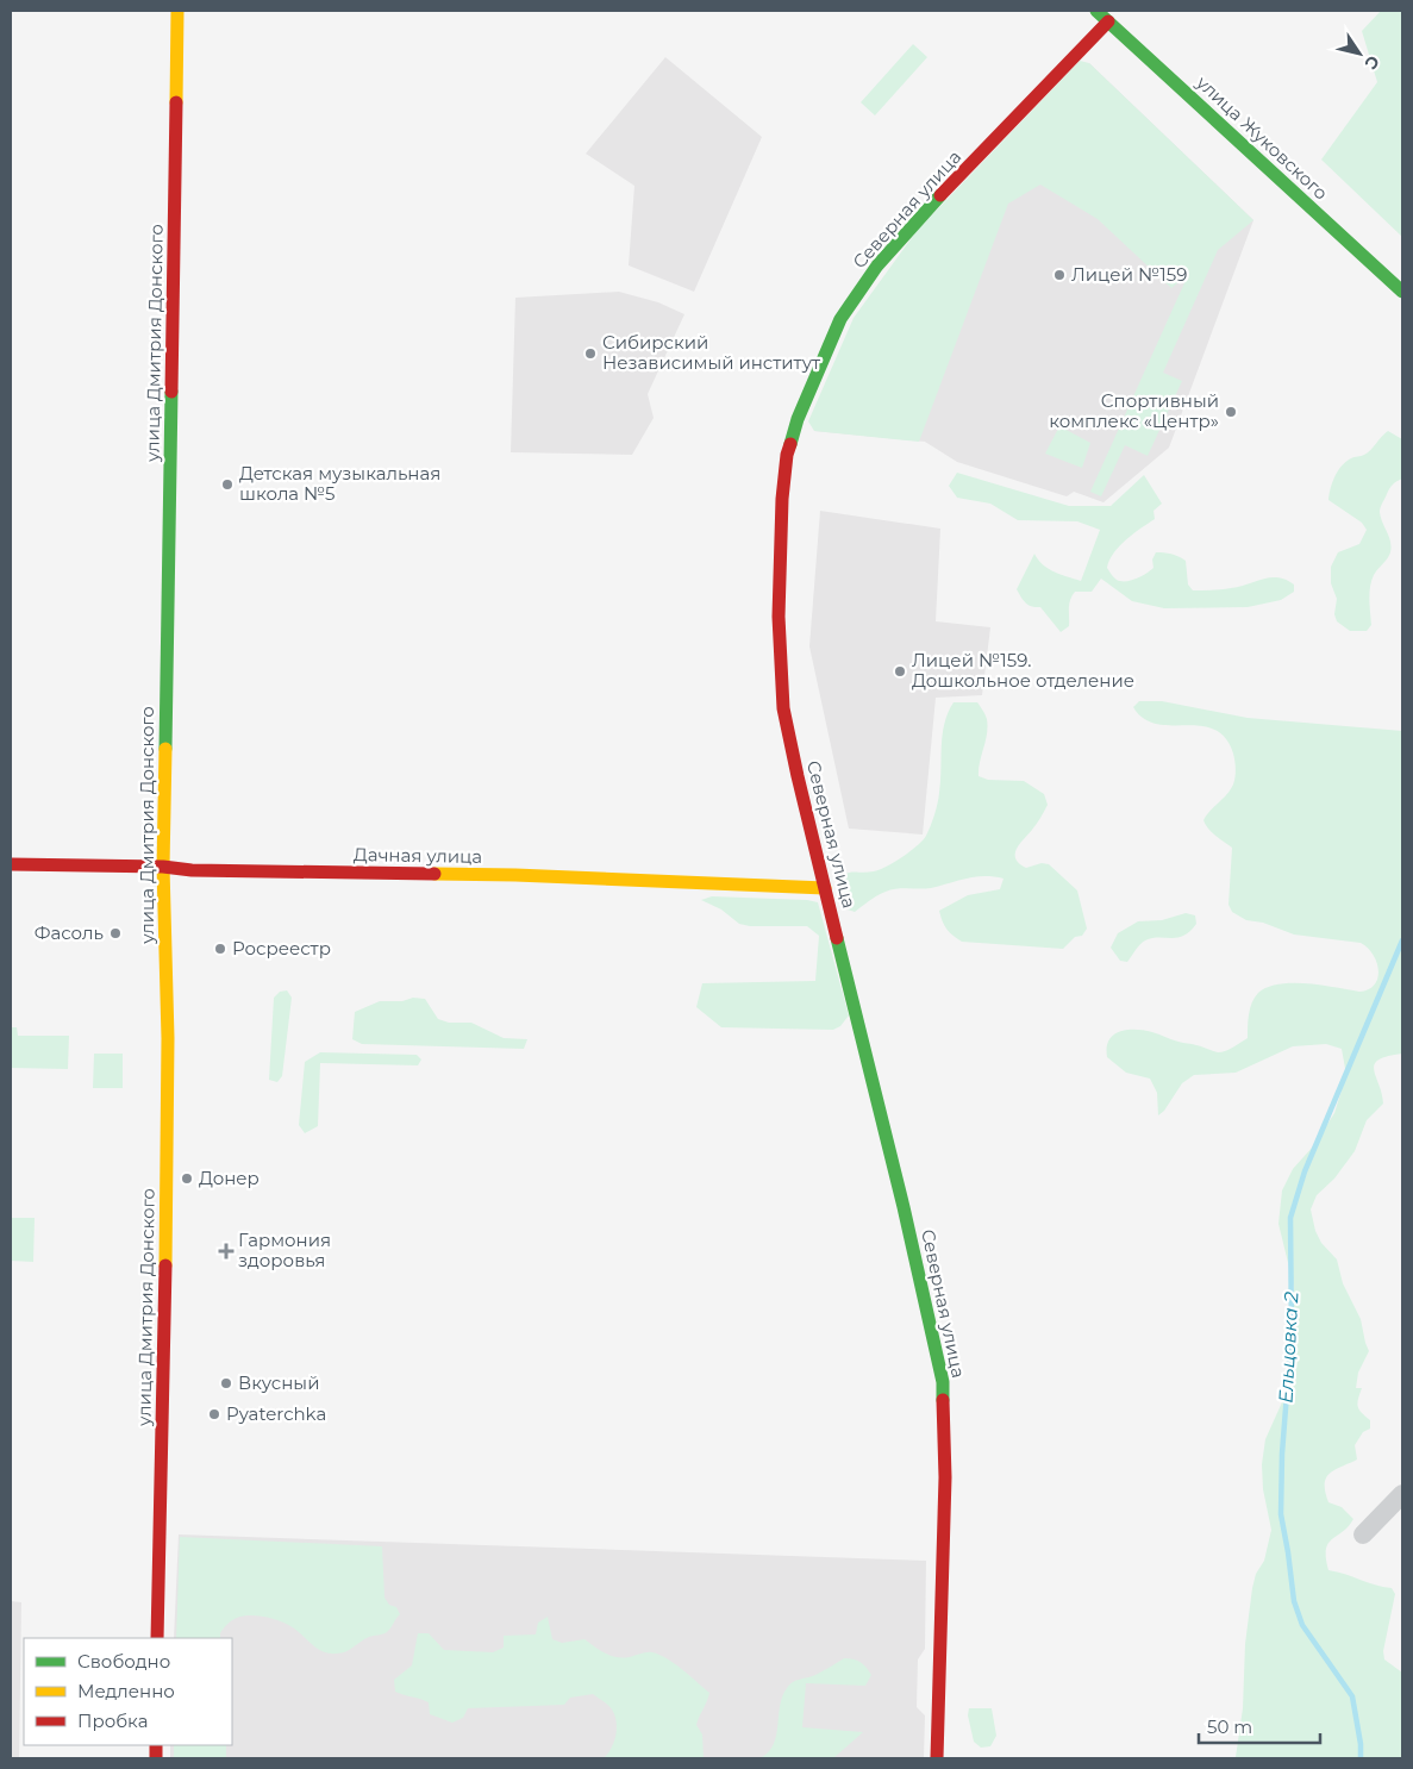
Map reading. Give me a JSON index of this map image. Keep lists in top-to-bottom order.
{
  "streets": {
    "street": [
      "улица Жуковского",
      "Северная улица",
      "улица Дмитрия Донского",
      "Дачная улица"
    ]
  },
  "crossings": [
    ["улица Жуковского", "Северная улица"],
    ["Северная улица", "Дачная улица"],
    ["улица Дмитрия Донского", "Дачная улица"]
  ],
  "water": ["Ельцовка 2"],
  "places": {
    "other": [
      "Лицей №159",
      "Сибирский Независимый институт",
      "Спортивный комплекс «Центр»",
      "Детская музыкальная школа №5",
      "Лицей №159. Дошкольное отделение",
      "Фасоль",
      "Росреестр",
      "Донер",
      "Вкусный",
      "Pyaterchka"
    ],
    "health": ["Гармония здоровья"]
  },
  "legend": ["Свободно", "Медленно", "Пробка"],
  "scale_bar": "50 m",
  "north": "bottom right"
}
